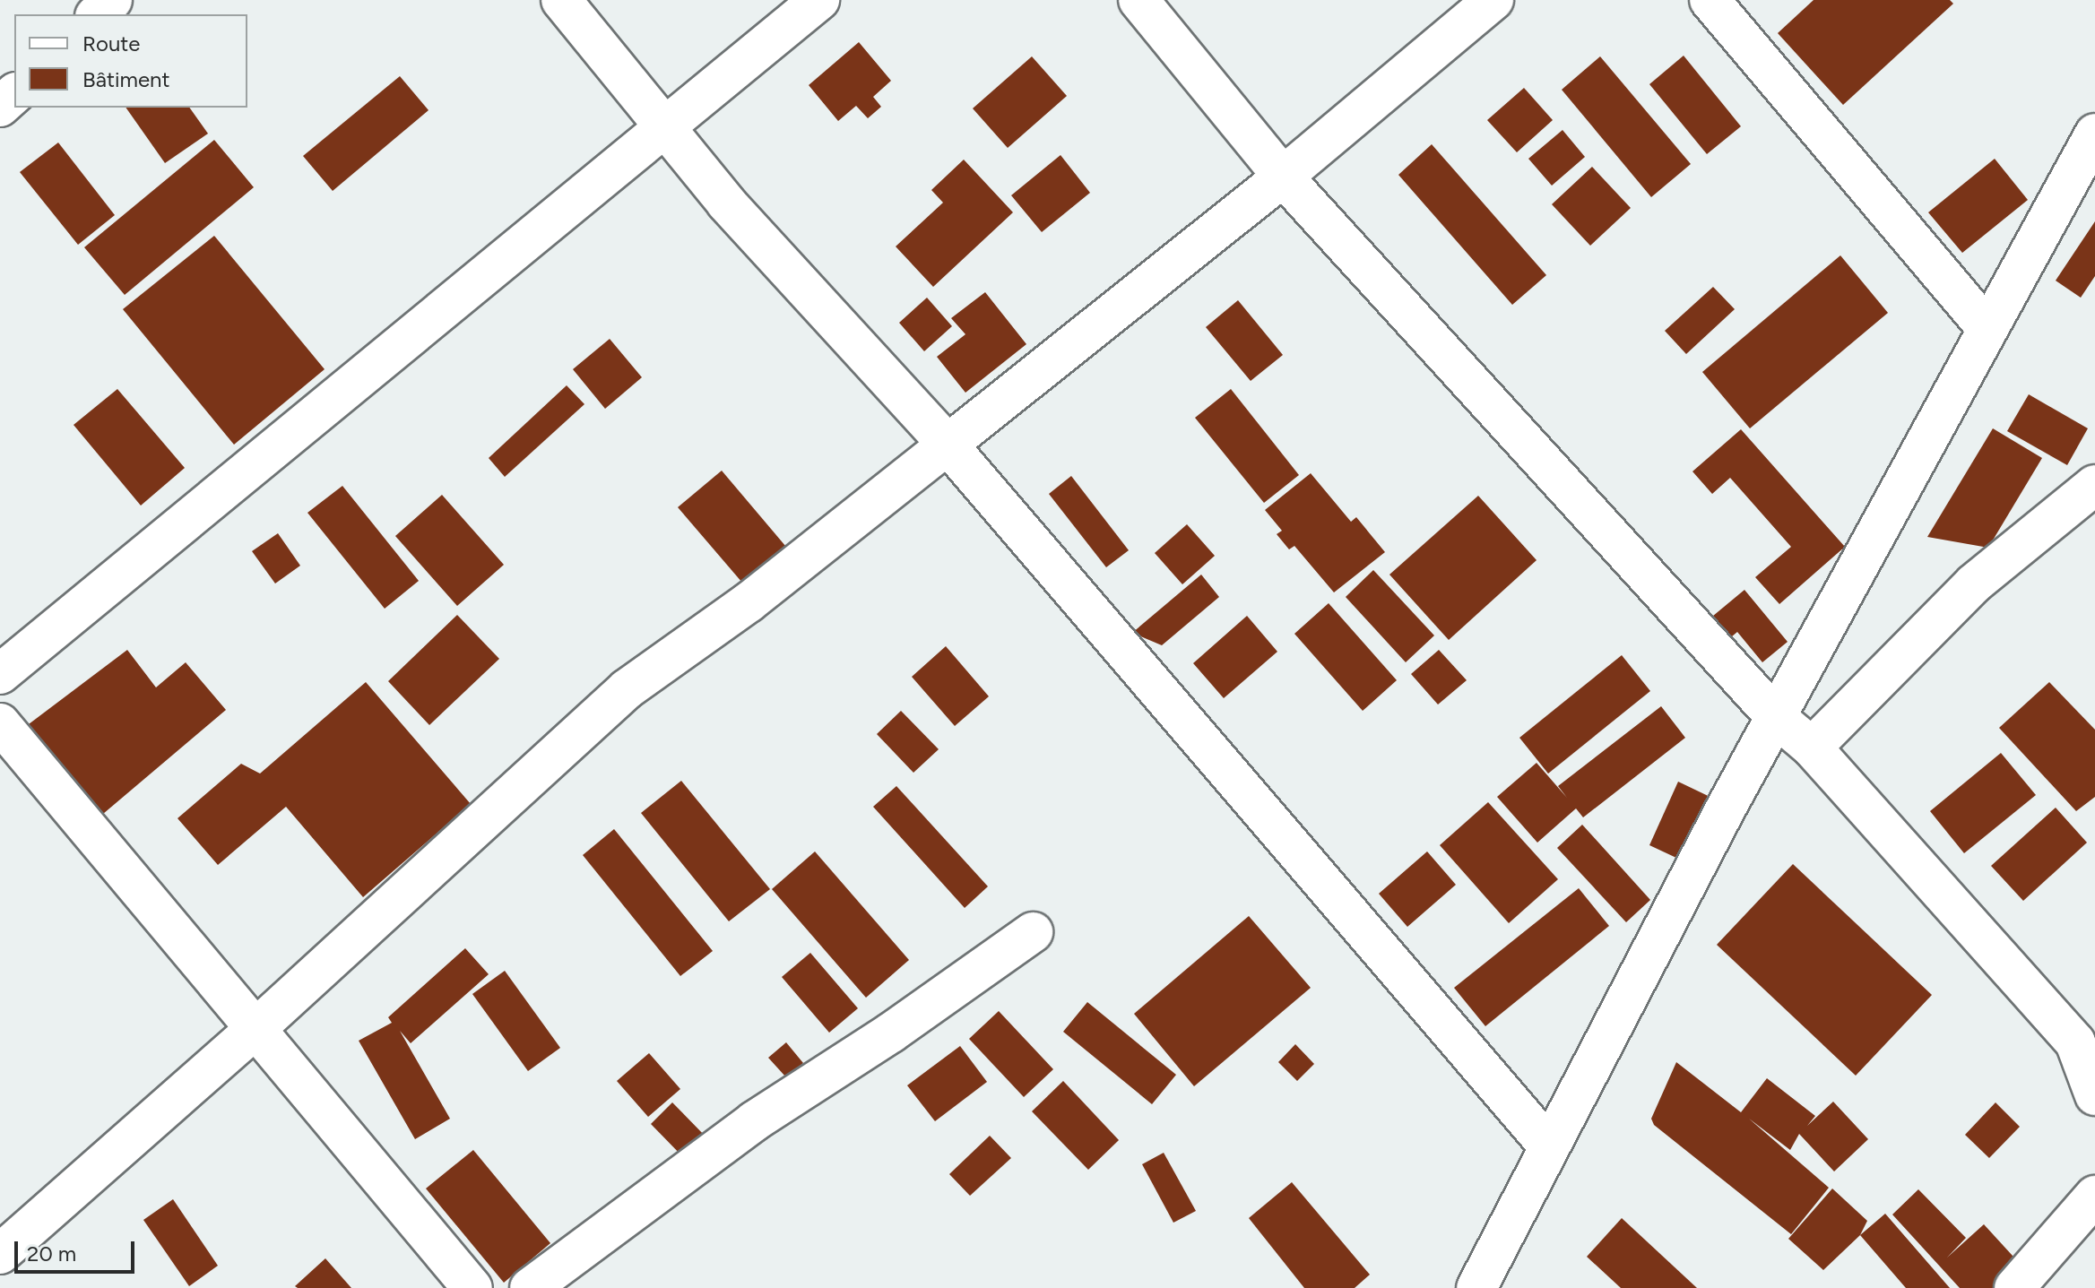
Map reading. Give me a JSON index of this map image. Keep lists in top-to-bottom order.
{
  "legend": ["Route", "Bâtiment"],
  "scale_bar": "20 m"
}
